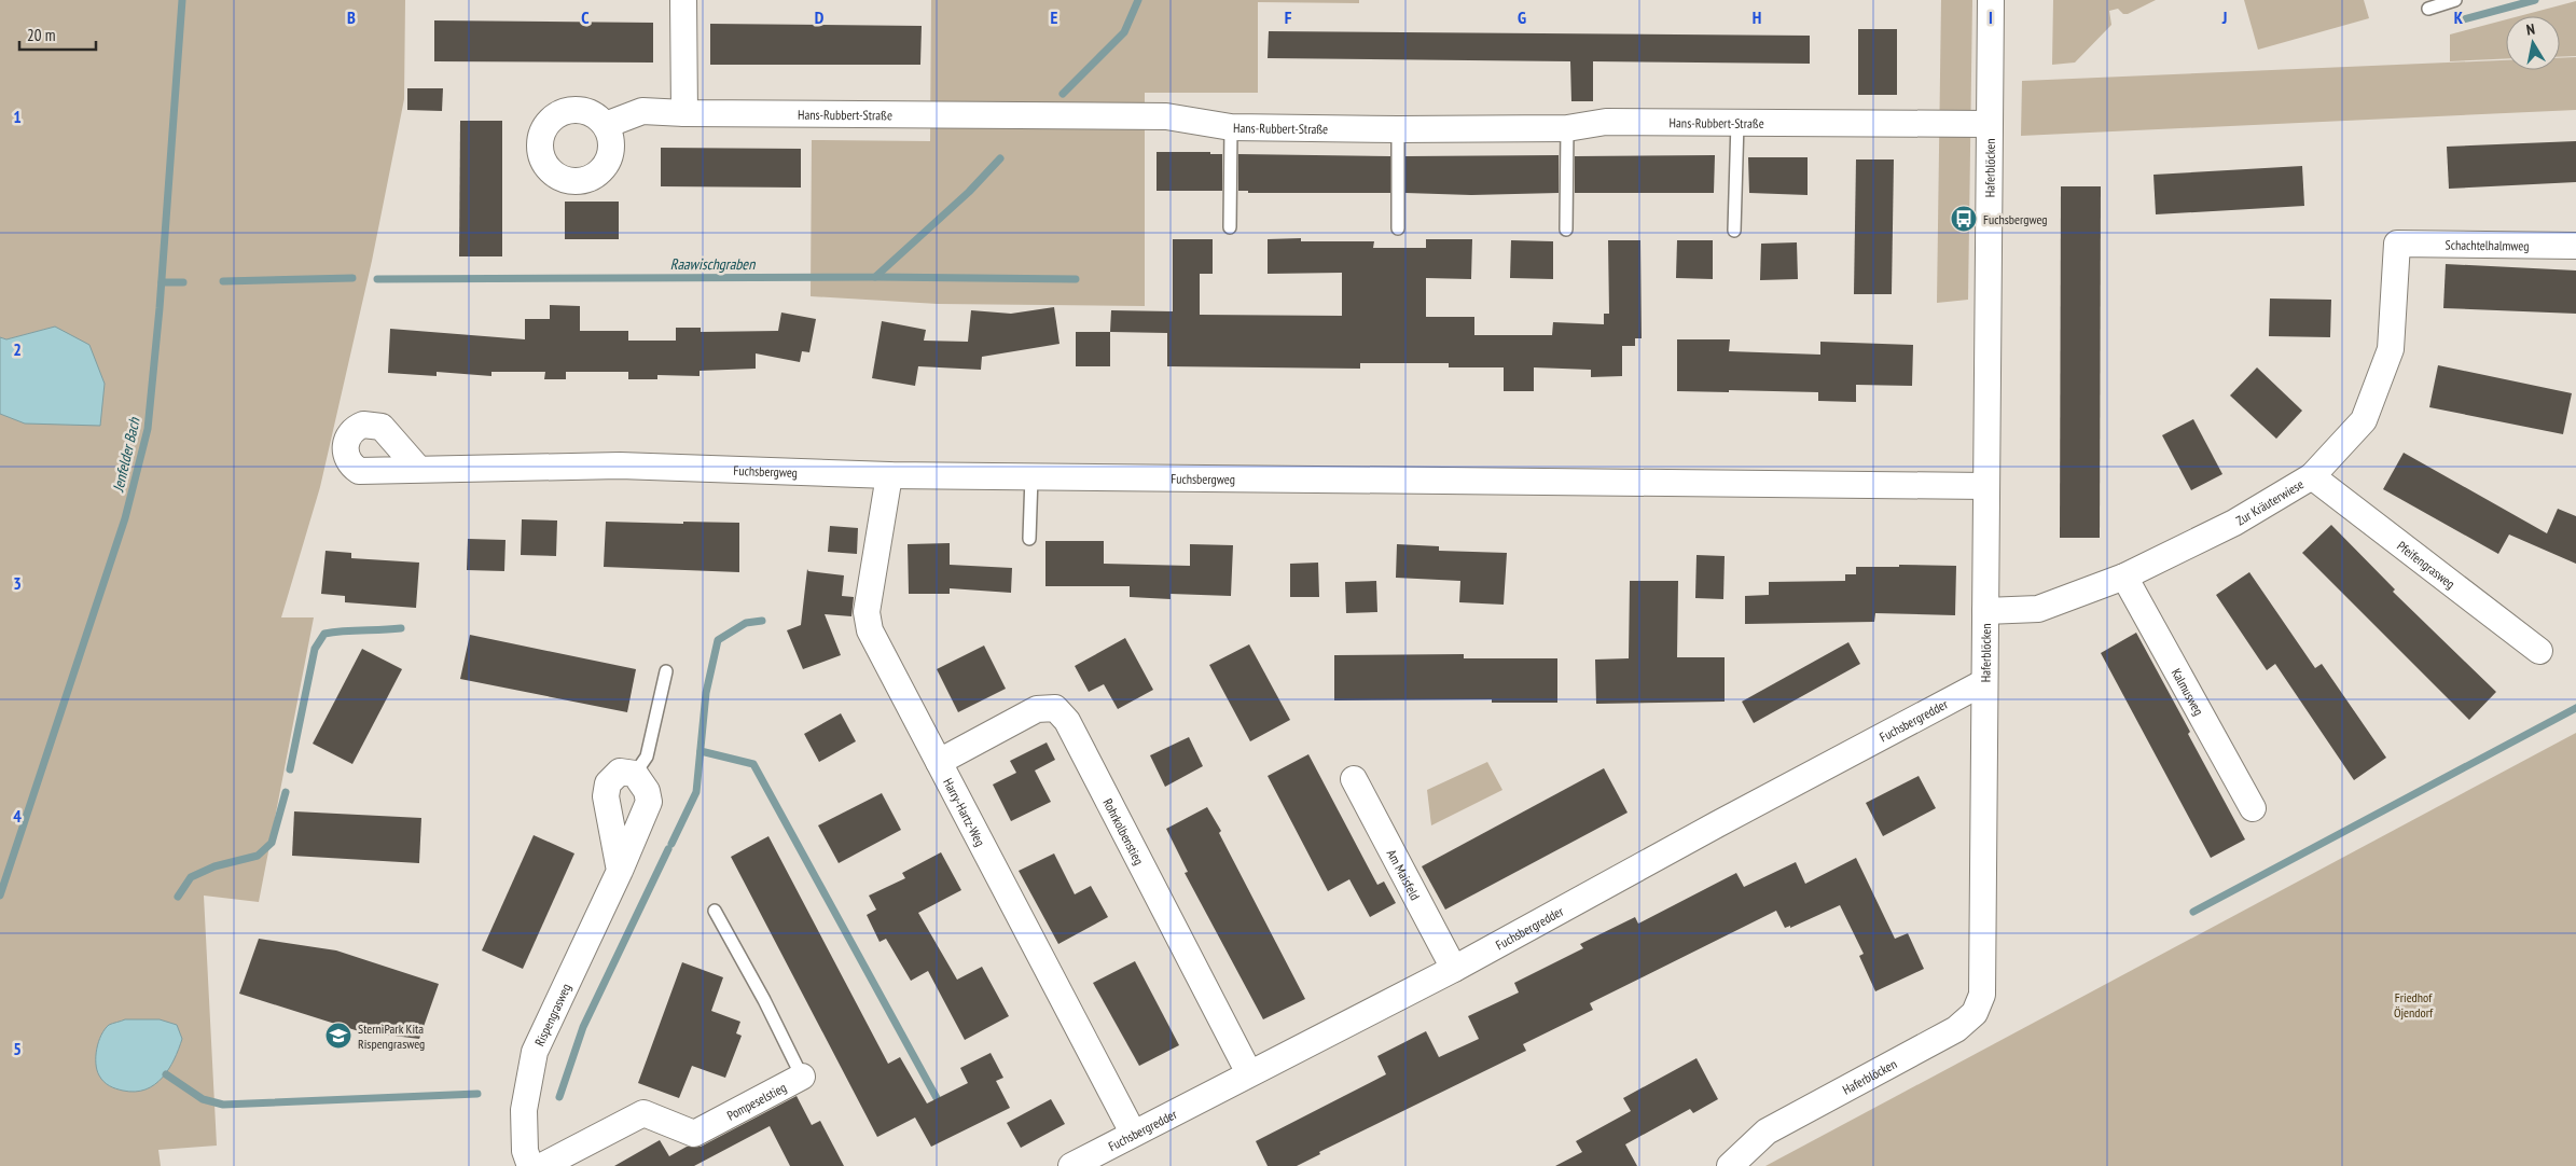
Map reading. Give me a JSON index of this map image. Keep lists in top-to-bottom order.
{
  "streets": {
    "street": [
      "Hans-Rubbert-Straße",
      "Haferblöcken",
      "Schachtelhalmweg",
      "Fuchsbergweg",
      "Zur Kräuterwiese",
      "Pfeifengrasweg",
      "Kalmusweg",
      "Fuchsbergredder",
      "Harry-Hartz-Weg",
      "Rohrkolbenstieg",
      "Am Maisfeld",
      "Rispengrasweg",
      "Pompeselstieg"
    ]
  },
  "crossings": [
    ["Hans-Rubbert-Straße", "Haferblöcken"],
    ["Haferblöcken", "Fuchsbergweg"],
    ["Haferblöcken", "Zur Kräuterwiese"],
    ["Haferblöcken", "Fuchsbergredder"],
    ["Schachtelhalmweg", "Zur Kräuterwiese"],
    ["Fuchsbergweg", "Harry-Hartz-Weg"],
    ["Zur Kräuterwiese", "Pfeifengrasweg"],
    ["Zur Kräuterwiese", "Kalmusweg"],
    ["Fuchsbergredder", "Harry-Hartz-Weg"],
    ["Fuchsbergredder", "Rohrkolbenstieg"],
    ["Fuchsbergredder", "Am Maisfeld"],
    ["Harry-Hartz-Weg", "Rohrkolbenstieg"]
  ],
  "water": ["Raawischgraben", "Jenfelder Bach"],
  "parks": ["Friedhof Öjendorf"],
  "places": {
    "bus stop": ["Fuchsbergweg"],
    "school or university": ["SterniPark Kita Rispengrasweg"]
  },
  "scale_bar": "20 m",
  "north": "top",
  "grid": {
    "columns": [
      "B",
      "C",
      "D",
      "E",
      "F",
      "G",
      "H",
      "I",
      "J",
      "K"
    ],
    "rows": [
      "1",
      "2",
      "3",
      "4",
      "5"
    ]
  }
}
